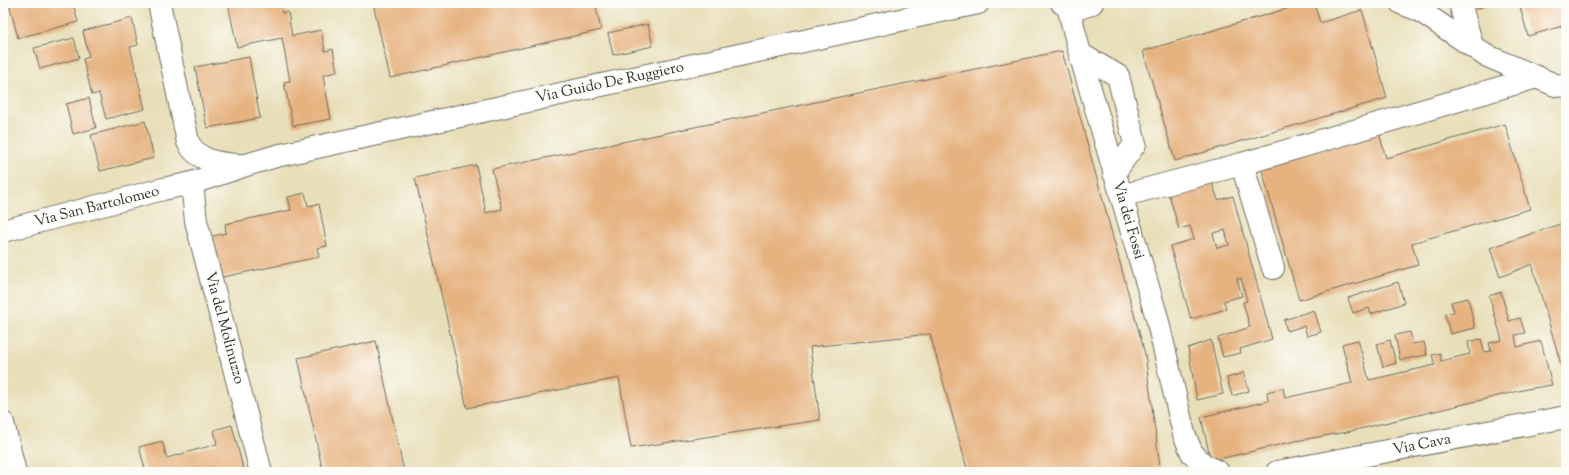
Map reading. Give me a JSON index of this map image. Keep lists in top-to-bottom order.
{
  "streets": {
    "street": [
      "Via Guido De Ruggiero",
      "Via San Bartolomeo",
      "Via dei Fossi",
      "Via del Molinuzzo",
      "Via Cava"
    ]
  },
  "crossings": [
    ["Via Guido De Ruggiero", "Via San Bartolomeo"],
    ["Via Guido De Ruggiero", "Via del Molinuzzo"],
    ["Via San Bartolomeo", "Via del Molinuzzo"]
  ]
}
